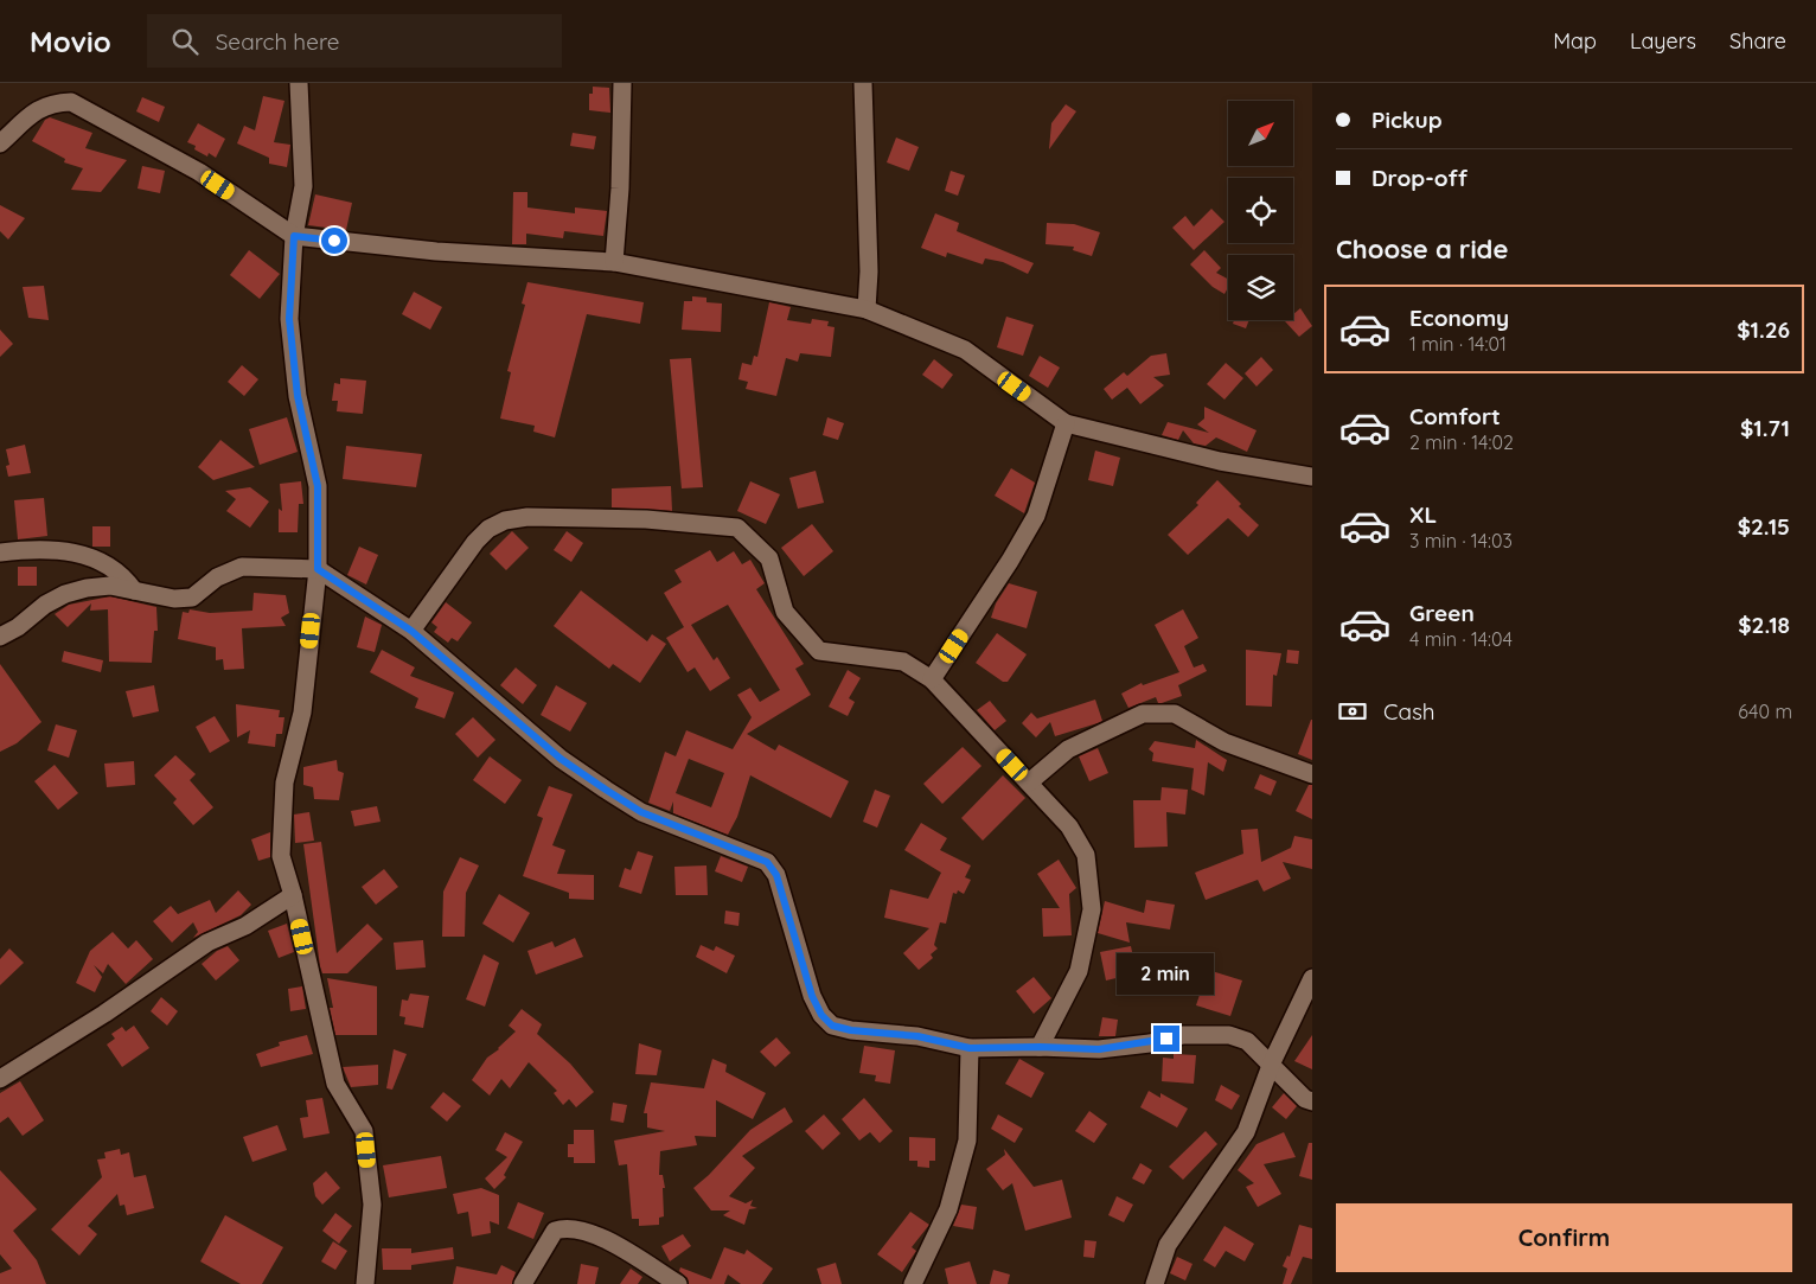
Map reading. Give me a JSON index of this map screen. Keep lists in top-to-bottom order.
{
  "north": "top right",
  "page": {
    "header": "Movio",
    "search": "Search here",
    "nav": ["Map", "Layers", "Share"],
    "banner": ["Pickup", "Drop-off"],
    "heading": "Choose a ride",
    "list": [
      {
        "name": "Economy",
        "note": "1 min · 14:01",
        "value": "$1.26"
      },
      {
        "name": "Comfort",
        "note": "2 min · 14:02",
        "value": "$1.71"
      },
      {
        "name": "XL",
        "note": "3 min · 14:03",
        "value": "$2.15"
      },
      {
        "name": "Green",
        "note": "4 min · 14:04",
        "value": "$2.18"
      }
    ],
    "pay": ["Cash", "640 m"],
    "bubble": "2 min",
    "buttons": "Confirm"
  }
}
